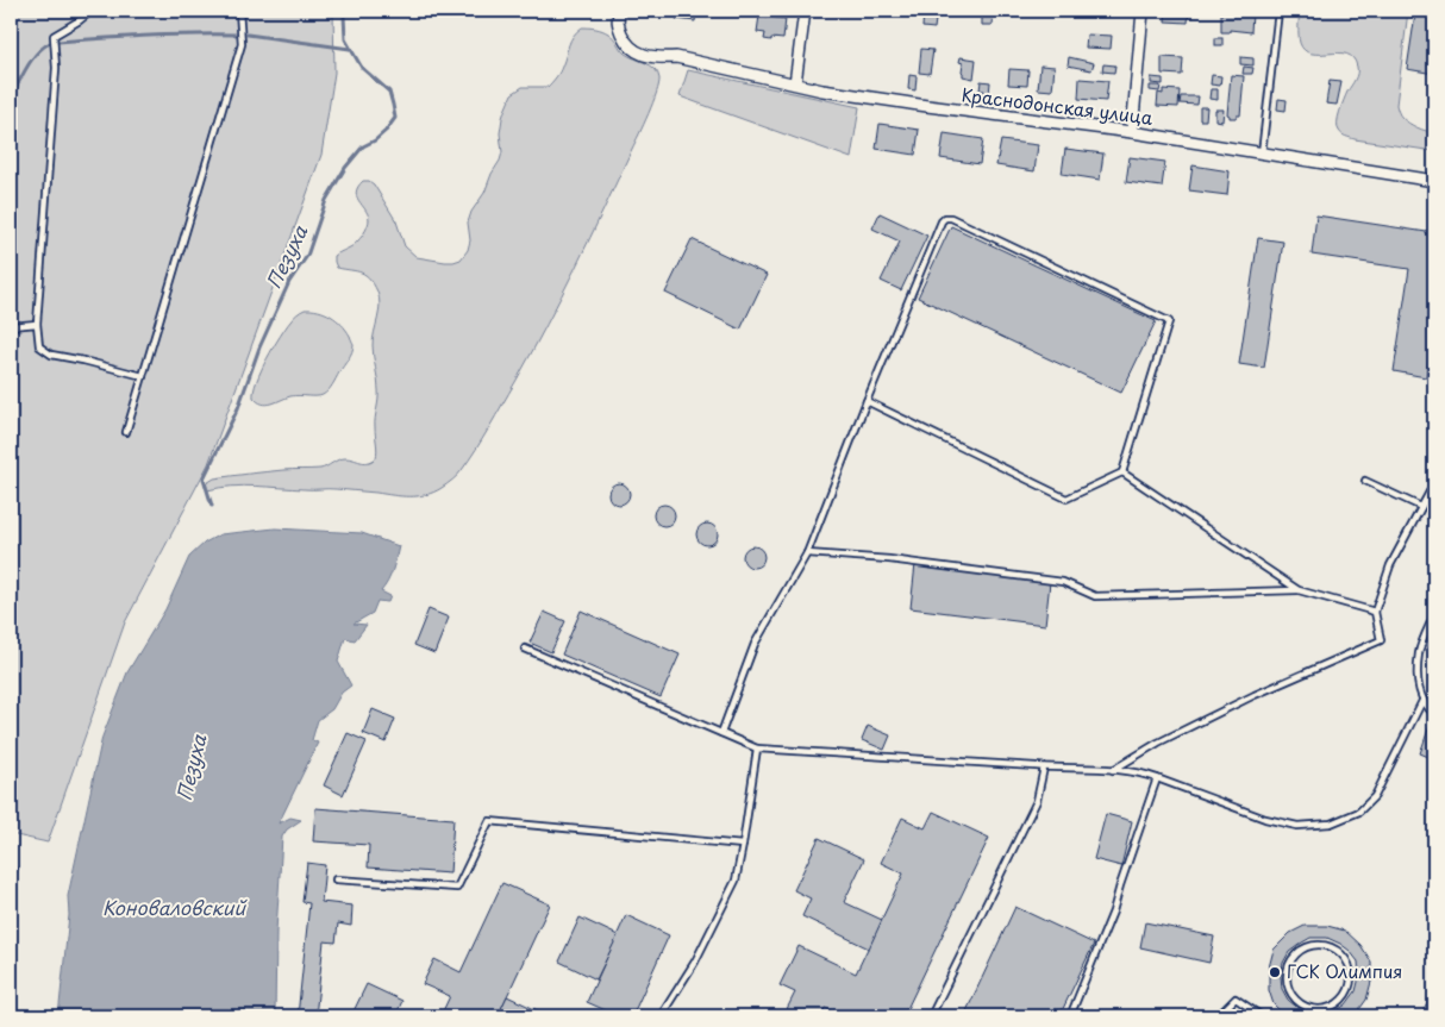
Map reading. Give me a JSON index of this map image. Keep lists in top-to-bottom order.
{
  "streets": {
    "street": ["Краснодонская улица"]
  },
  "water": ["Пезуха", "Коноваловский"],
  "places": ["ГСК Олимпия"]
}
